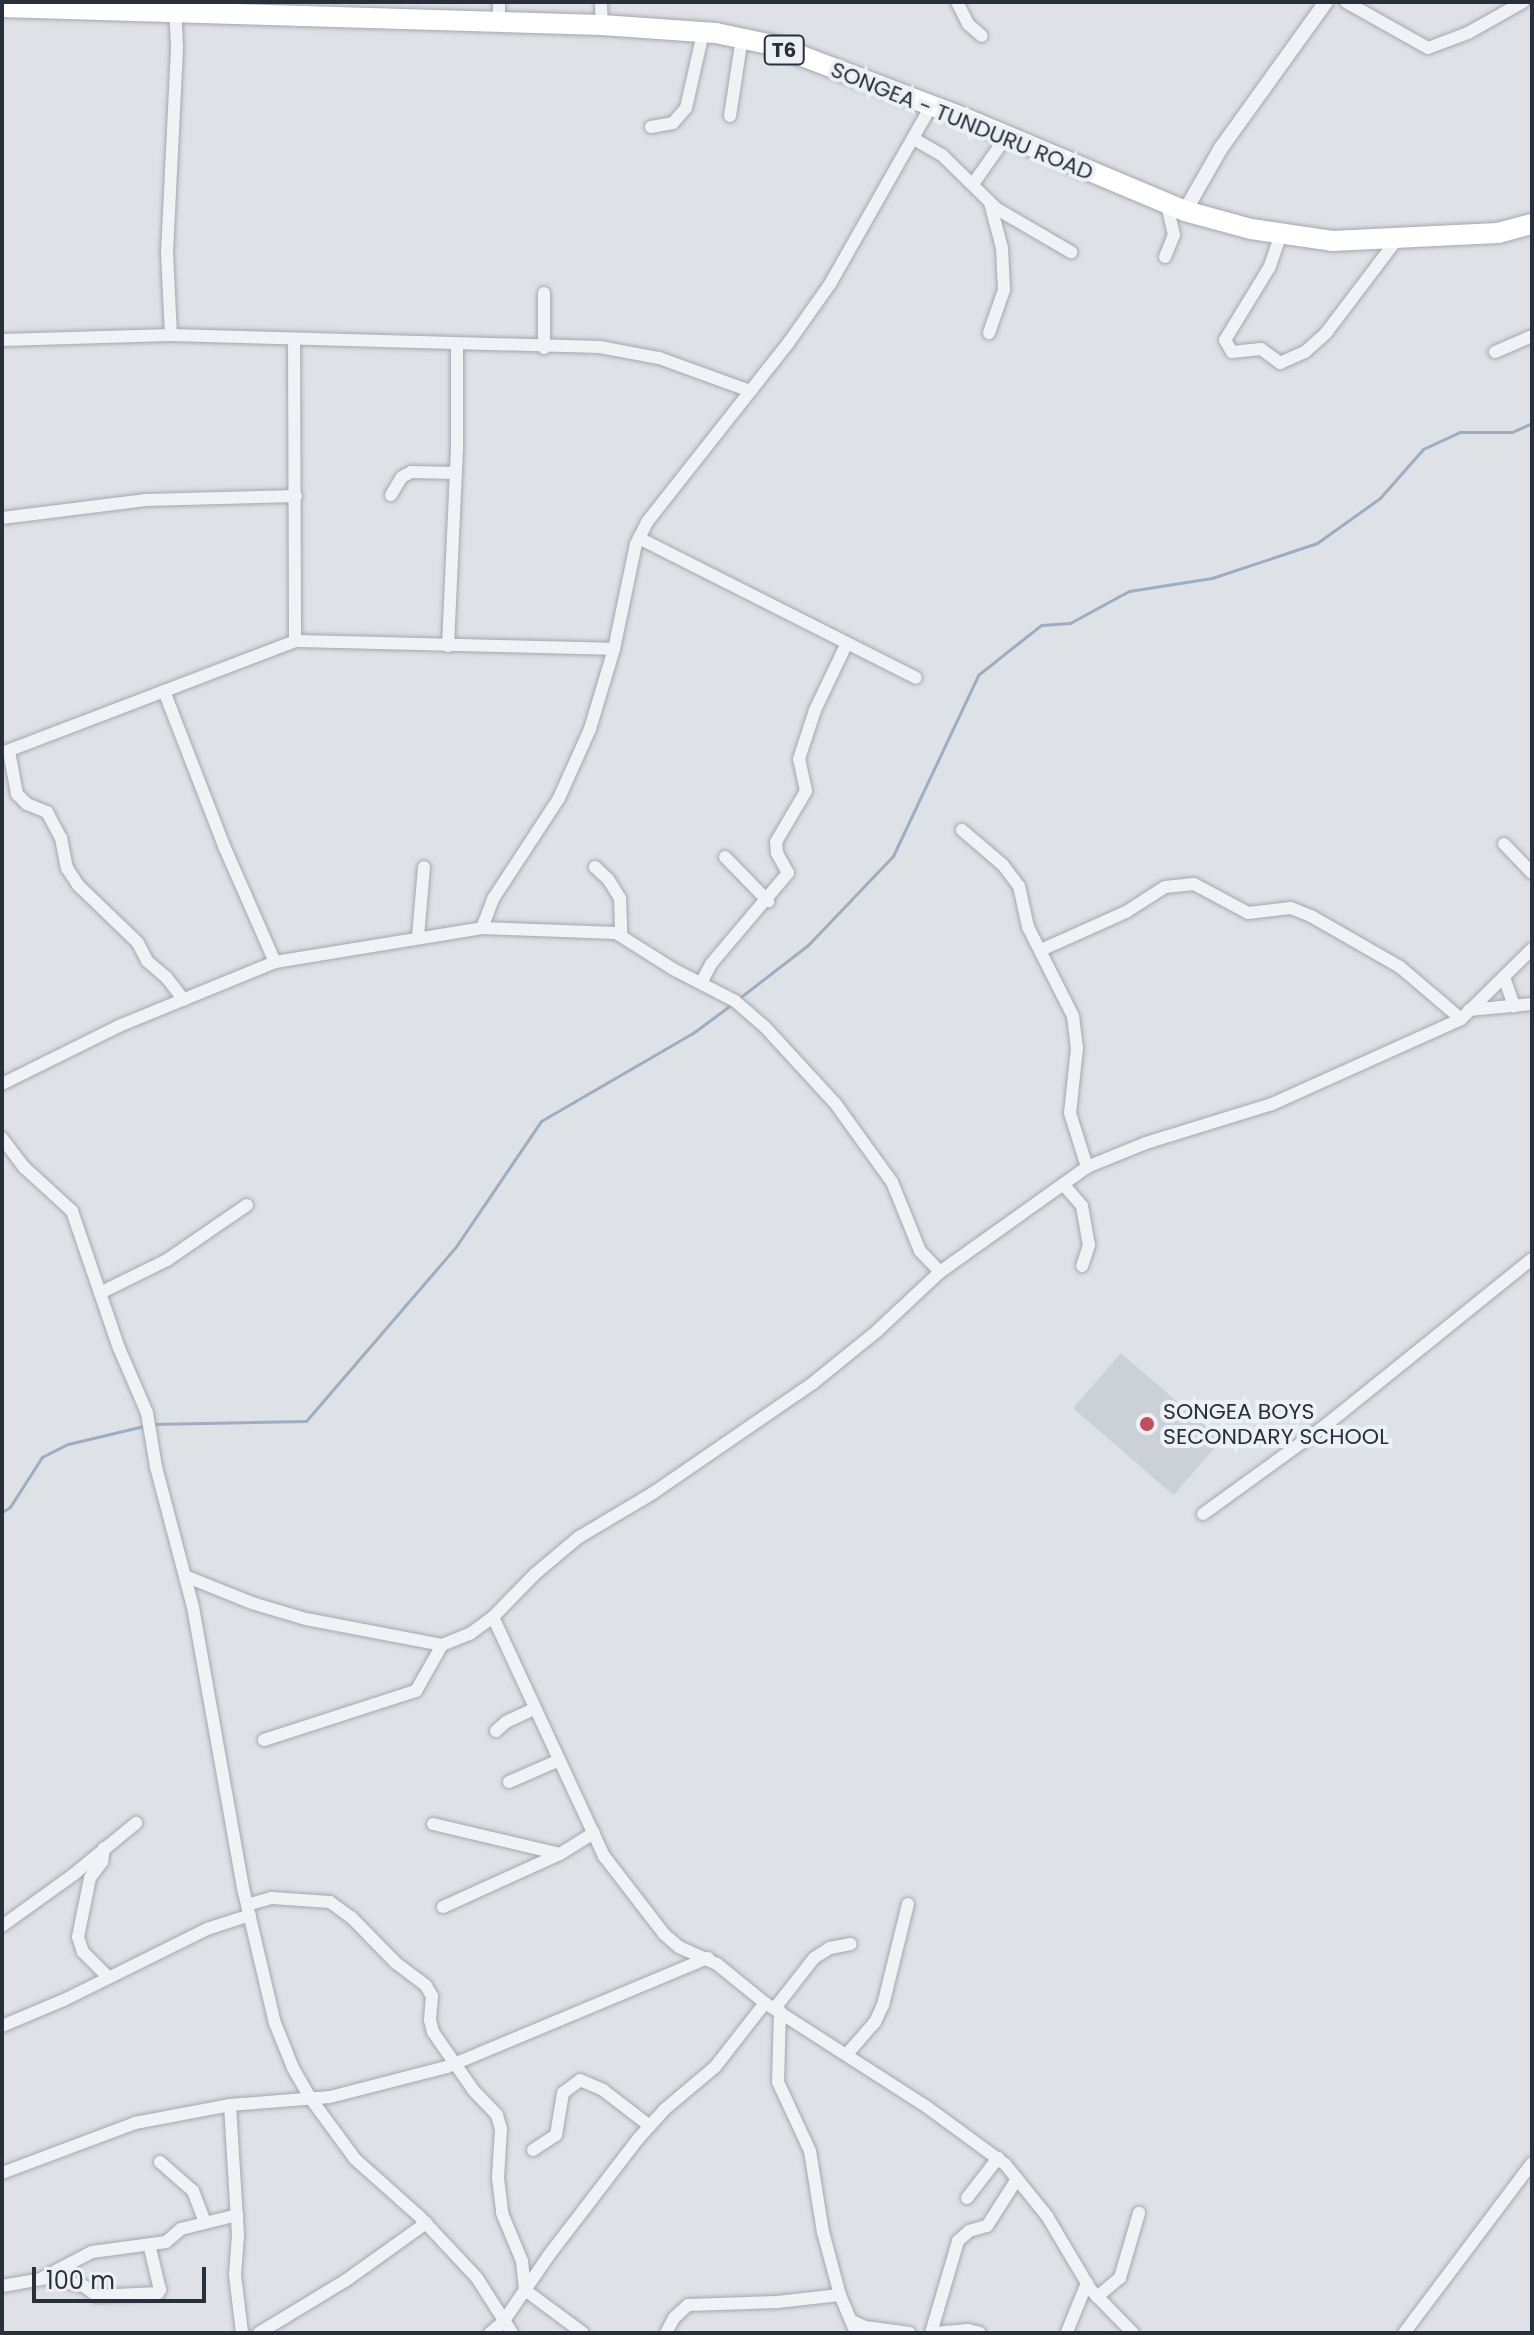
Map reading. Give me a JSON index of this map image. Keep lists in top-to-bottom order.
{
  "streets": {
    "highway": ["T6", "SONGEA - TUNDURU ROAD"]
  },
  "places": ["SONGEA BOYS SECONDARY SCHOOL"],
  "scale_bar": "100 m"
}
